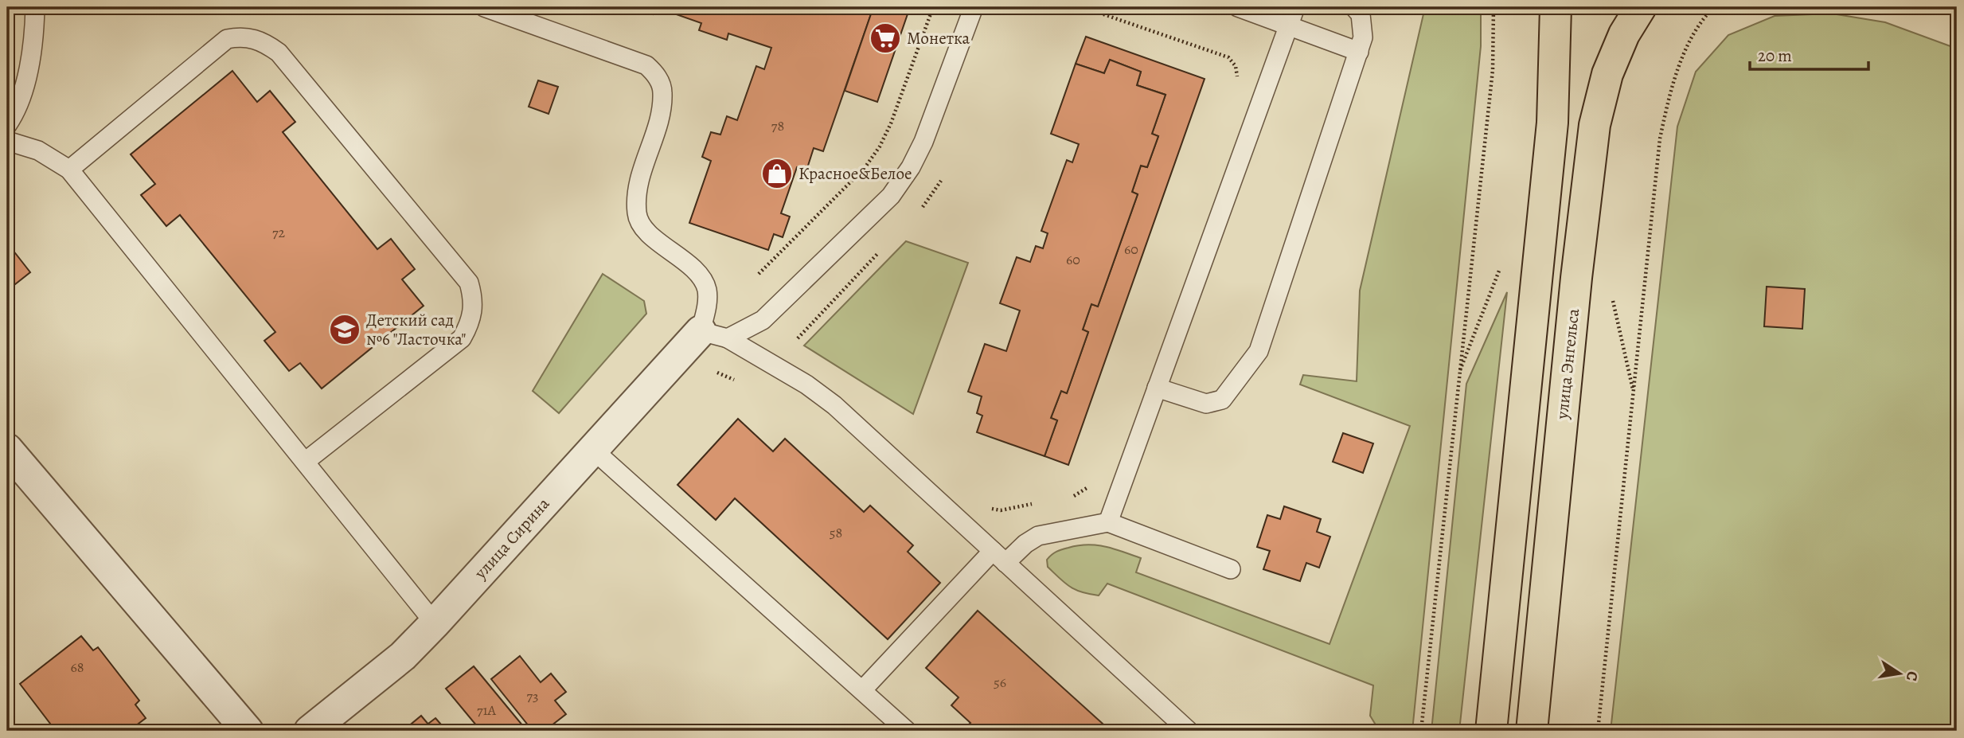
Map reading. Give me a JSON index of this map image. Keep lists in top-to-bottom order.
{
  "streets": {
    "main road": ["улица Энгельса"],
    "street": ["улица Сирина"]
  },
  "places": {
    "supermarket": ["Монетка"],
    "shop": ["Красное&Белое"],
    "school or university": ["Детский сад №6 \"Ласточка\""]
  },
  "house_numbers": [
    "78",
    "72",
    "60",
    "60",
    "58",
    "68",
    "56",
    "73",
    "71А"
  ],
  "scale_bar": "20 m",
  "north": "right"
}
